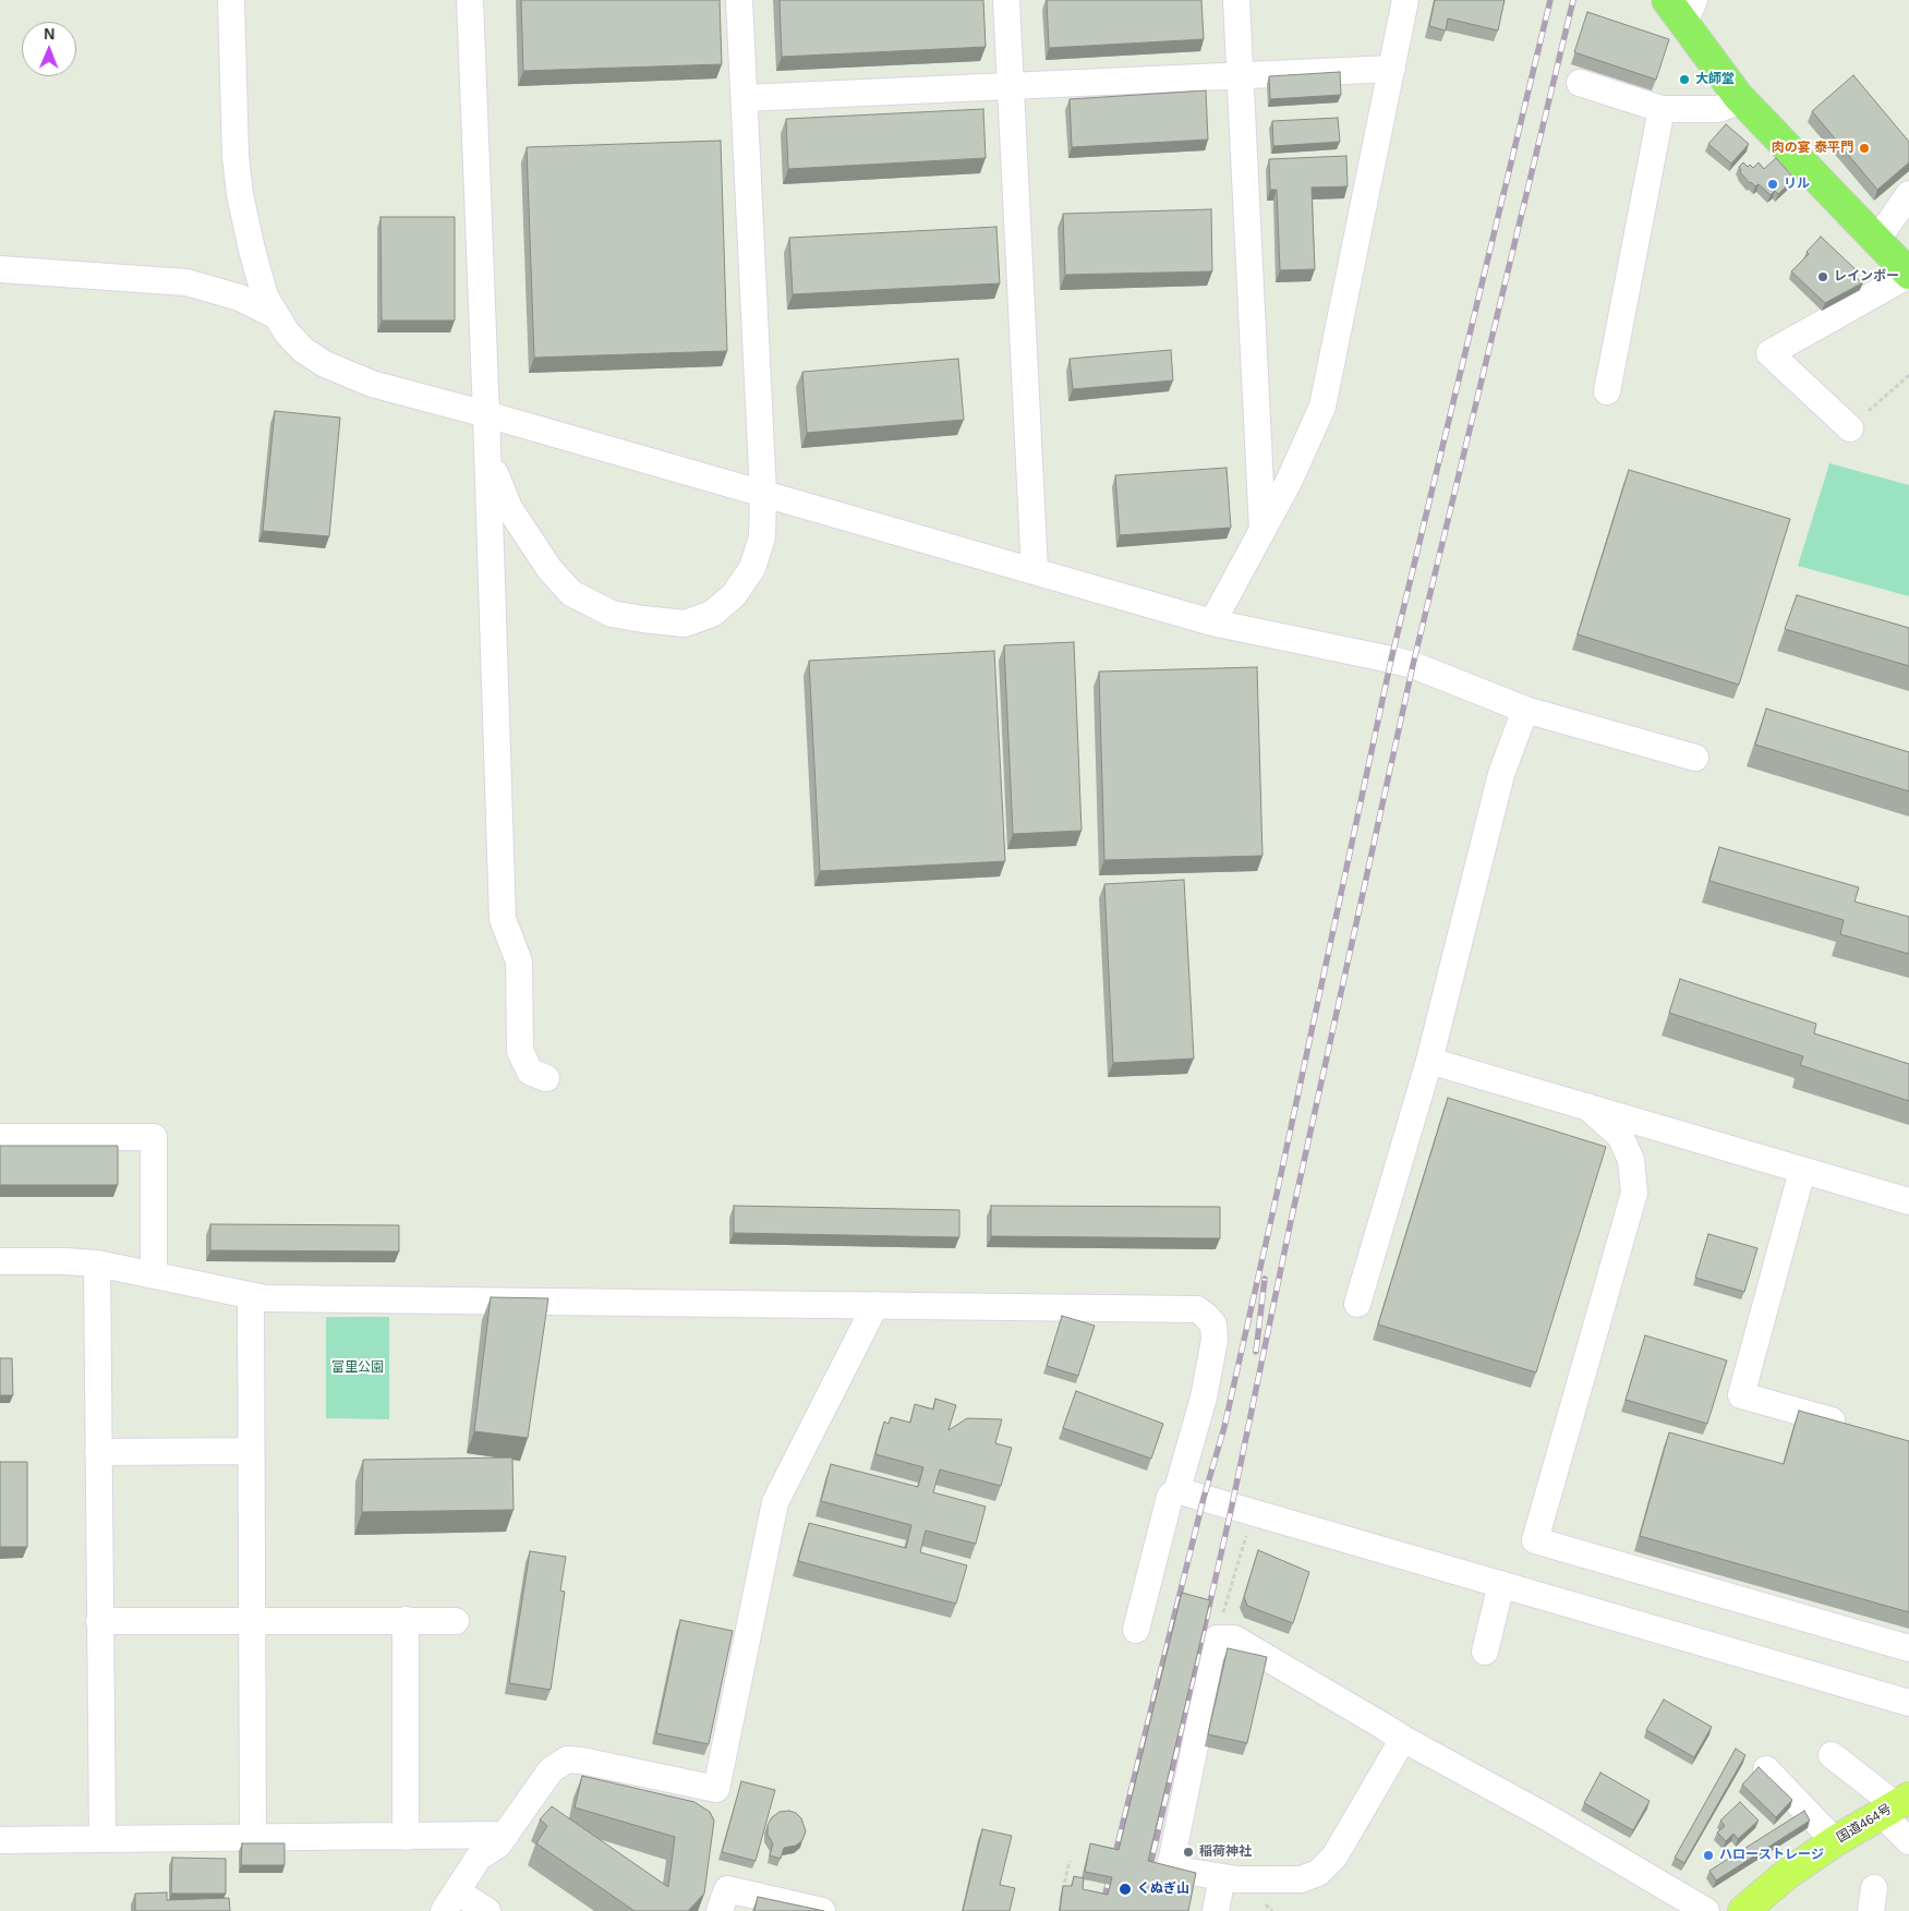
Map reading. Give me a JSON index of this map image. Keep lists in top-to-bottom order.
{
  "streets": {
    "highway": ["国道464号"]
  },
  "parks": ["富里公園"],
  "places": [
    "大師堂",
    "肉の宴 泰平門",
    "リル",
    "レインボー",
    "稲荷神社",
    "ハローストレージ",
    "くぬぎ山"
  ],
  "north": "top"
}
